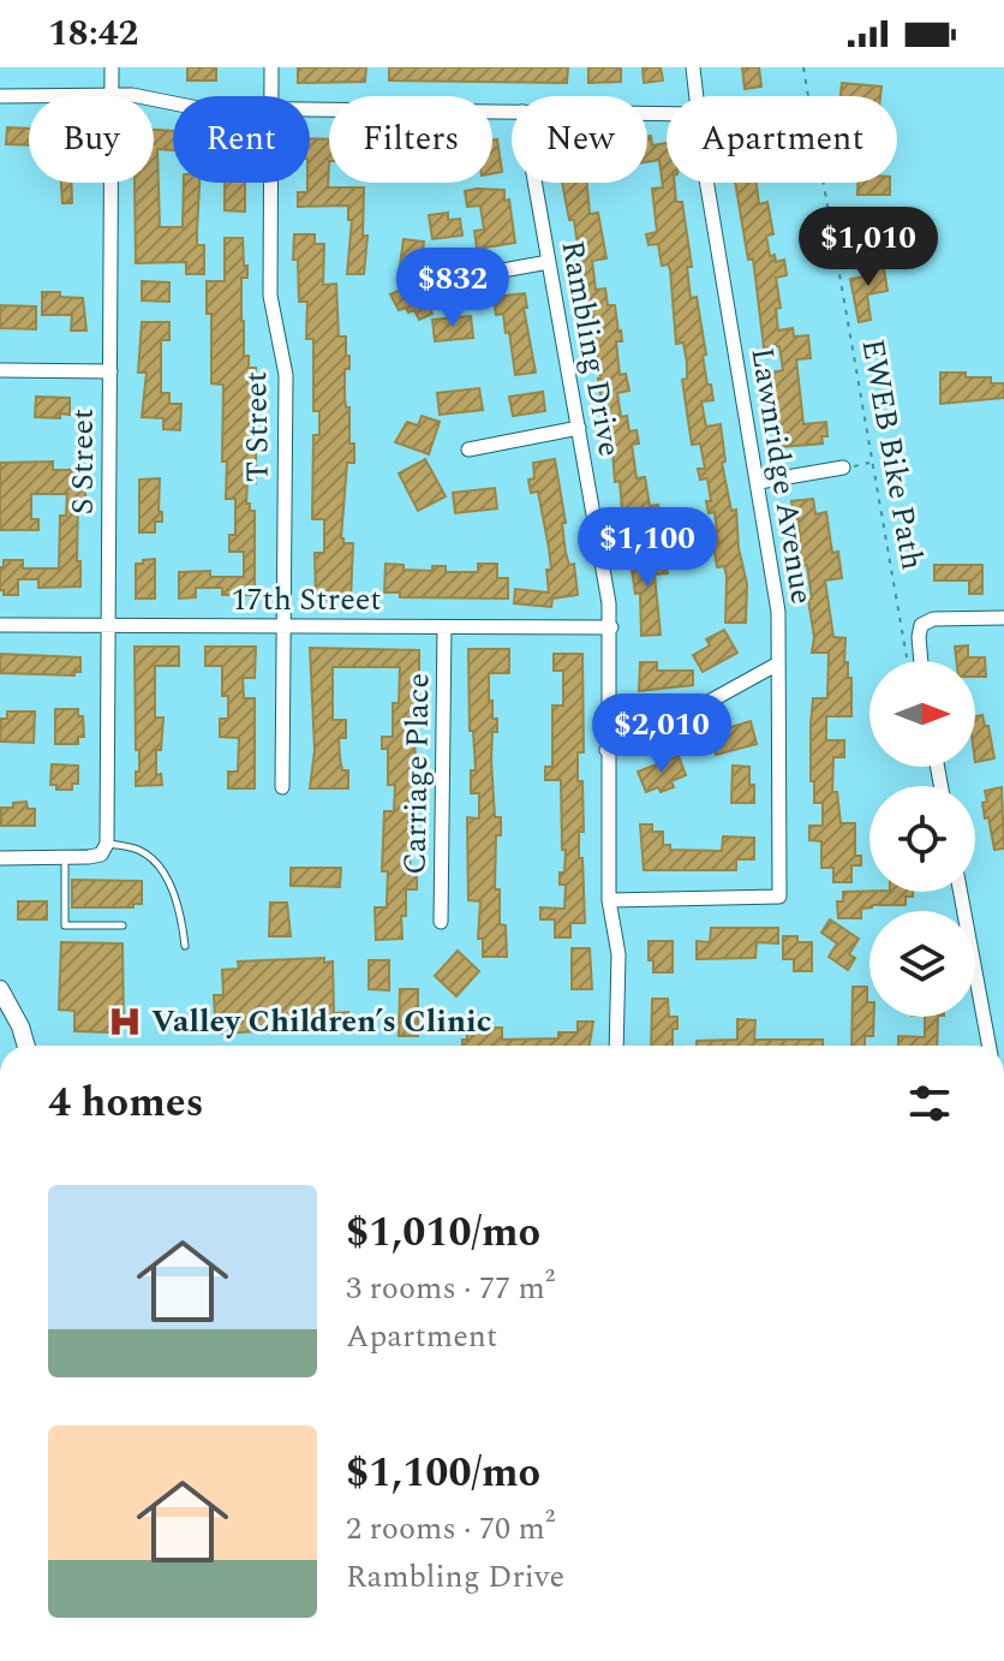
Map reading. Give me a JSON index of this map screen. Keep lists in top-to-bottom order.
{
  "streets": {
    "street": [
      "Rambling Drive",
      "T Street",
      "S Street",
      "Lawnridge Avenue",
      "17th Street",
      "Carriage Place"
    ],
    "path": ["EWEB Bike Path"]
  },
  "crossings": [
    ["Rambling Drive", "Lawnridge Avenue"],
    ["Rambling Drive", "17th Street"],
    ["T Street", "17th Street"],
    ["S Street", "17th Street"],
    ["17th Street", "Carriage Place"]
  ],
  "places": {
    "hospital": ["Valley Children’s Clinic"]
  },
  "north": "right",
  "page": {
    "status": "18:42",
    "chip": [
      "Buy",
      "Rent",
      "Filters",
      "New",
      "Apartment"
    ],
    "price": [
      "$1,010",
      "$832",
      "$1,100",
      "$2,010"
    ],
    "heading": "4 homes",
    "list": [
      {
        "name": "$1,010/mo",
        "note": "3 rooms · 77 m² · Apartment"
      },
      {
        "name": "$1,100/mo",
        "note": "2 rooms · 70 m² · Rambling Drive"
      }
    ]
  }
}
